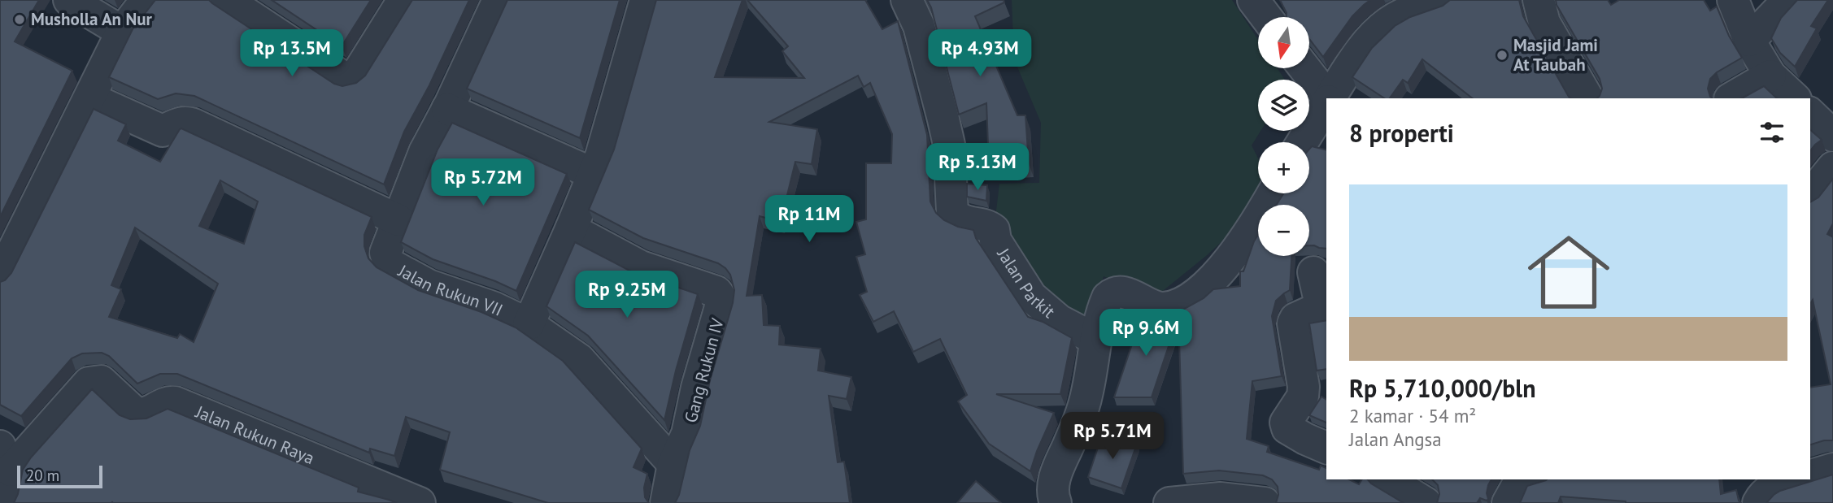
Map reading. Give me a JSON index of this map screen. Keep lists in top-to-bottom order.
{
  "streets": {
    "street": [
      "Jalan Parkit",
      "Jalan Rukun VII",
      "Gang Rukun IV",
      "Jalan Rukun Raya"
    ]
  },
  "crossings": [
    ["Jalan Rukun VII", "Gang Rukun IV"]
  ],
  "places": ["Musholla An Nur", "Masjid Jami At Taubah"],
  "scale_bar": "20 m",
  "north": "bottom",
  "page": {
    "map_buttons": ["+", "−"],
    "price": [
      "Rp 13.5M",
      "Rp 4.93M",
      "Rp 5.13M",
      "Rp 5.72M",
      "Rp 11M",
      "Rp 9.25M",
      "Rp 9.6M",
      "Rp 5.71M"
    ],
    "heading": "8 properti",
    "list": [
      {
        "name": "Rp 5,710,000/bln",
        "note": "2 kamar · 54 m² · Jalan Angsa"
      }
    ],
    "scale": "20 m"
  }
}
